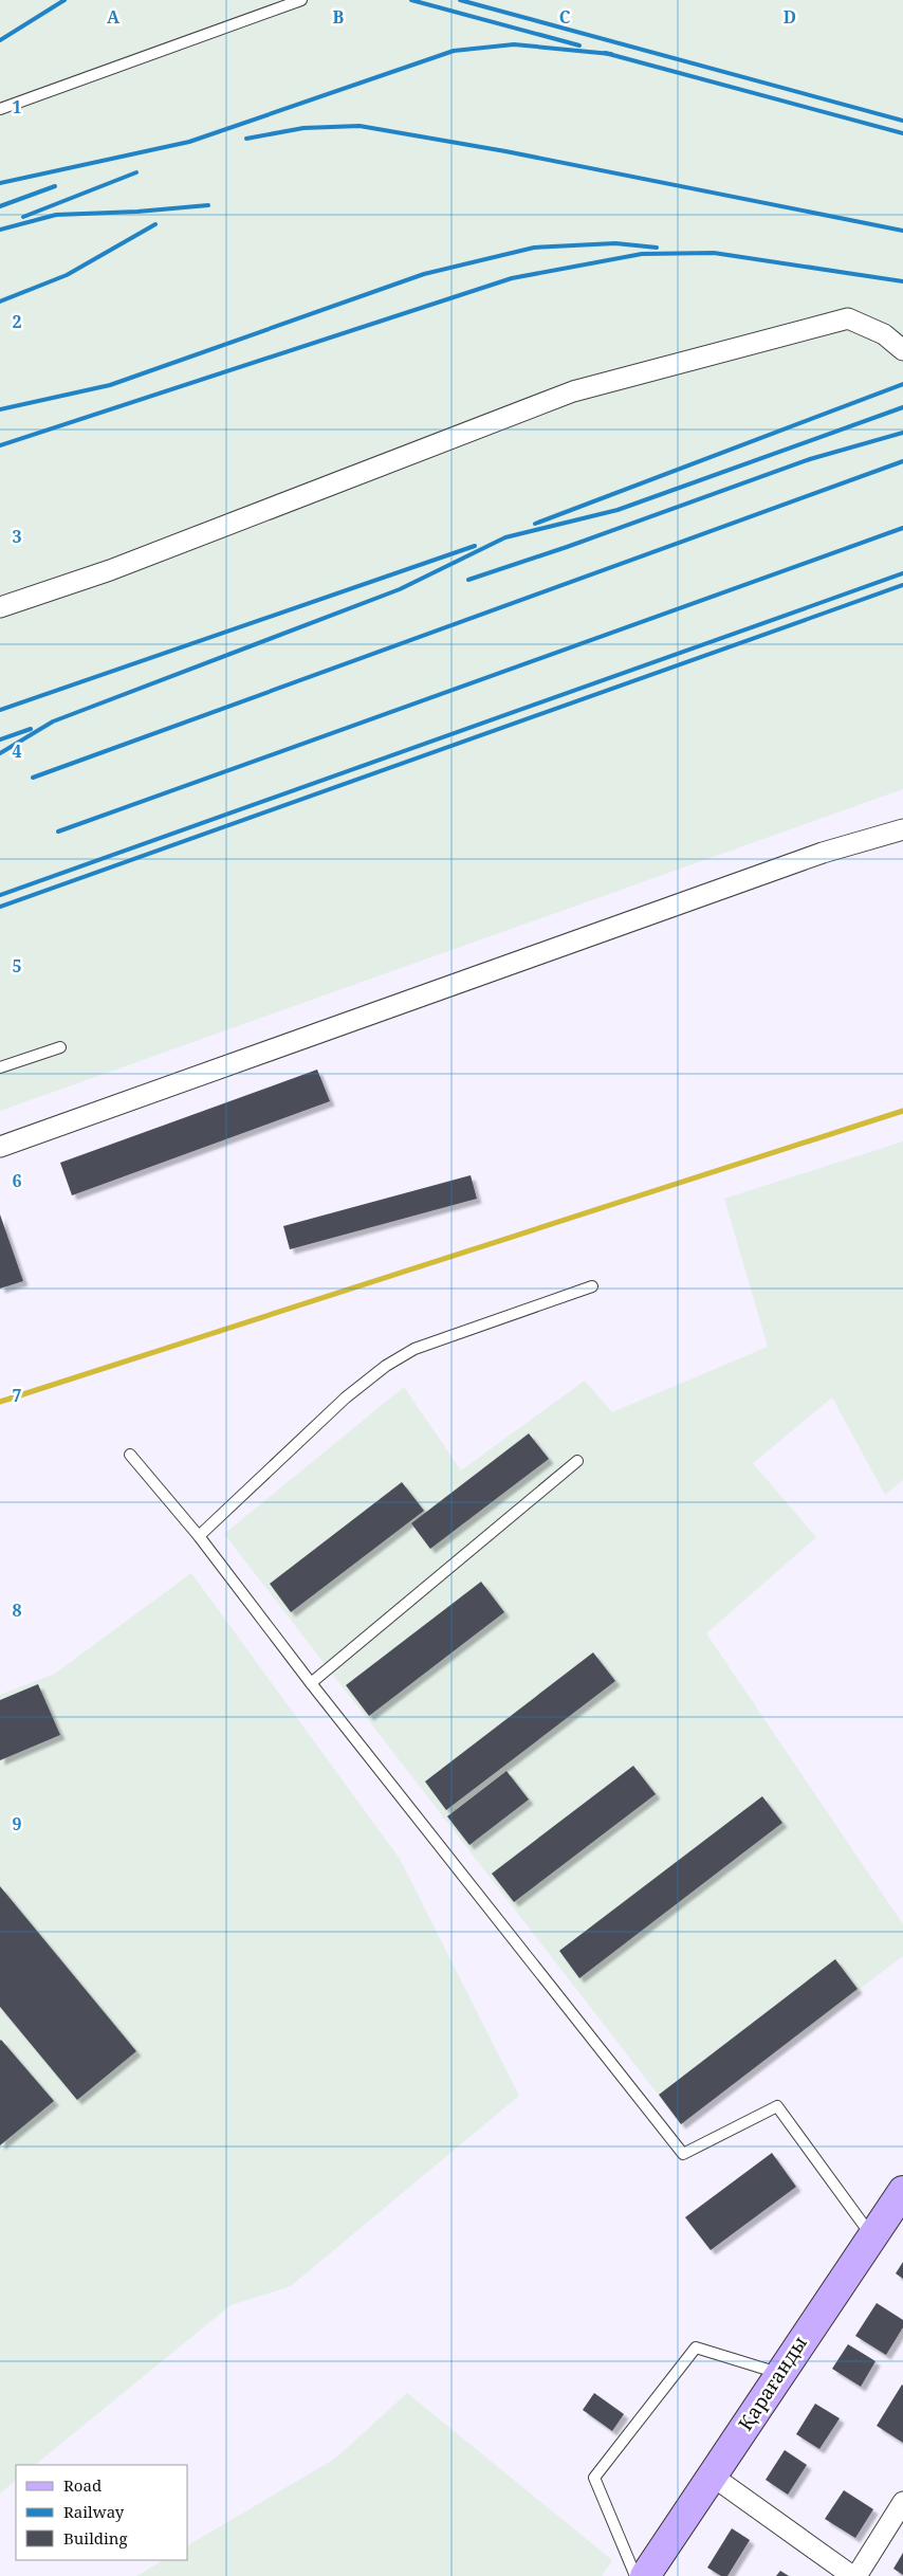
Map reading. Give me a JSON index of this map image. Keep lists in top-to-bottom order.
{
  "streets": {
    "main road": ["Қарағанды"]
  },
  "legend": ["Road", "Railway", "Building"],
  "grid": {
    "columns": [
      "A",
      "B",
      "C",
      "D"
    ],
    "rows": [
      "1",
      "2",
      "3",
      "4",
      "5",
      "6",
      "7",
      "8",
      "9"
    ]
  }
}
